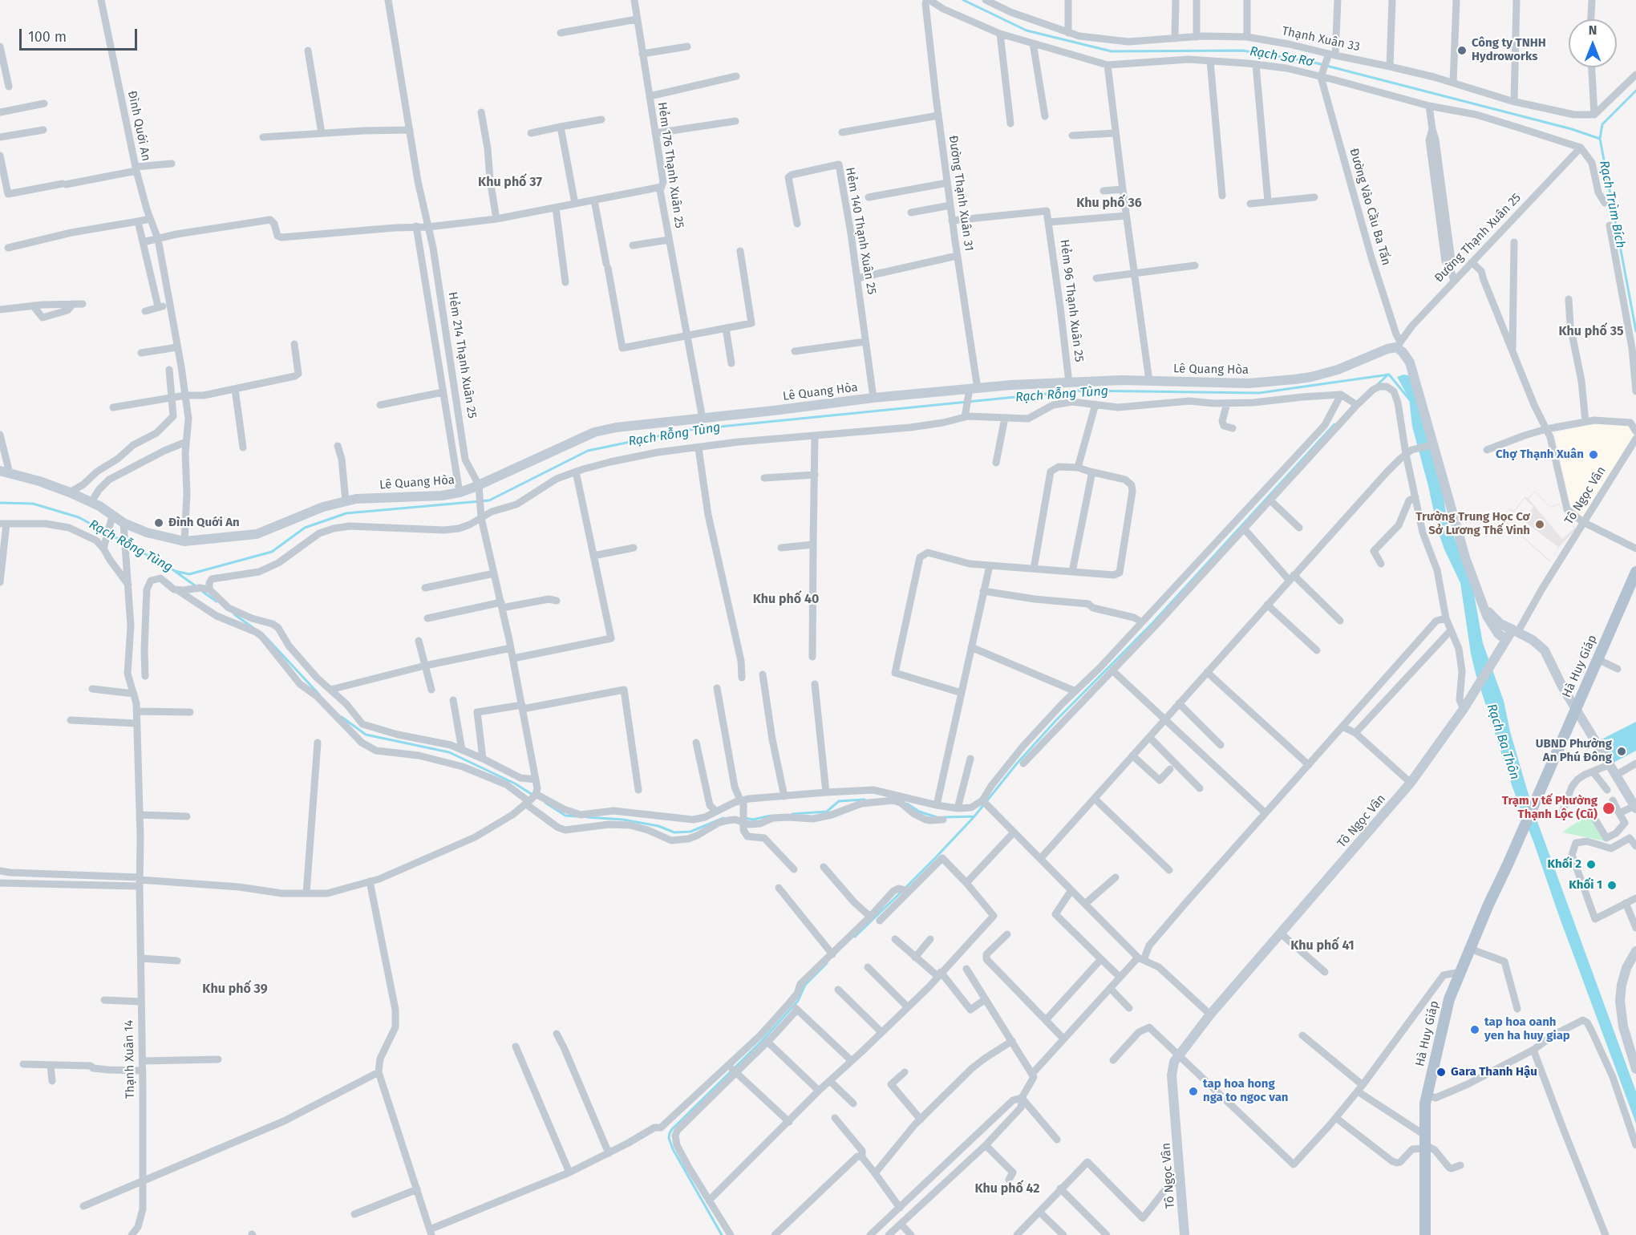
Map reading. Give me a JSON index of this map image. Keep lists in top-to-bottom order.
{
  "streets": {
    "main road": ["Hà Huy Giáp"],
    "street": [
      "Thạnh Xuân 33",
      "Đình Quới An",
      "Hẻm 176 Thạnh Xuân 25",
      "Đường Thạnh Xuân 31",
      "Đường Vào Cầu Ba Tấn",
      "Hẻm 140 Thạnh Xuân 25",
      "Đường Thạnh Xuân 25",
      "Hẻm 96 Thạnh Xuân 25",
      "Hẻm 214 Thạnh Xuân 25",
      "Lê Quang Hòa",
      "Tô Ngọc Vân",
      "Thạnh Xuân 14"
    ]
  },
  "crossings": [
    ["Đình Quới An", "Lê Quang Hòa"],
    ["Hẻm 176 Thạnh Xuân 25", "Lê Quang Hòa"],
    ["Đường Thạnh Xuân 31", "Lê Quang Hòa"],
    ["Đường Vào Cầu Ba Tấn", "Đường Thạnh Xuân 25"],
    ["Đường Vào Cầu Ba Tấn", "Lê Quang Hòa"],
    ["Hẻm 140 Thạnh Xuân 25", "Lê Quang Hòa"],
    ["Đường Thạnh Xuân 25", "Lê Quang Hòa"],
    ["Hẻm 96 Thạnh Xuân 25", "Lê Quang Hòa"],
    ["Hẻm 214 Thạnh Xuân 25", "Lê Quang Hòa"],
    ["Lê Quang Hòa", "Thạnh Xuân 14"]
  ],
  "districts": [
    "Khu phố 37",
    "Khu phố 36",
    "Khu phố 35",
    "Khu phố 40",
    "Khu phố 41",
    "Khu phố 39",
    "Khu phố 42"
  ],
  "water": [
    "Rạch Sơ Rơ",
    "Rạch Trùm Bích",
    "Rạch Rỗng Tùng",
    "Rạch Ba Thôn"
  ],
  "places": [
    "Công ty TNHH Hydroworks",
    "Chợ Thạnh Xuân",
    "Đình Quới An",
    "Trường Trung Học Cơ Sở Lương Thế Vinh",
    "UBND Phường An Phú Đông",
    "Trạm y tế Phường Thạnh Lộc (Cũ)",
    "Khối 2",
    "Khối 1",
    "tap hoa oanh yen ha huy giap",
    "Gara Thanh Hậu",
    "tap hoa hong nga to ngoc van"
  ],
  "scale_bar": "100 m",
  "north": "top"
}
